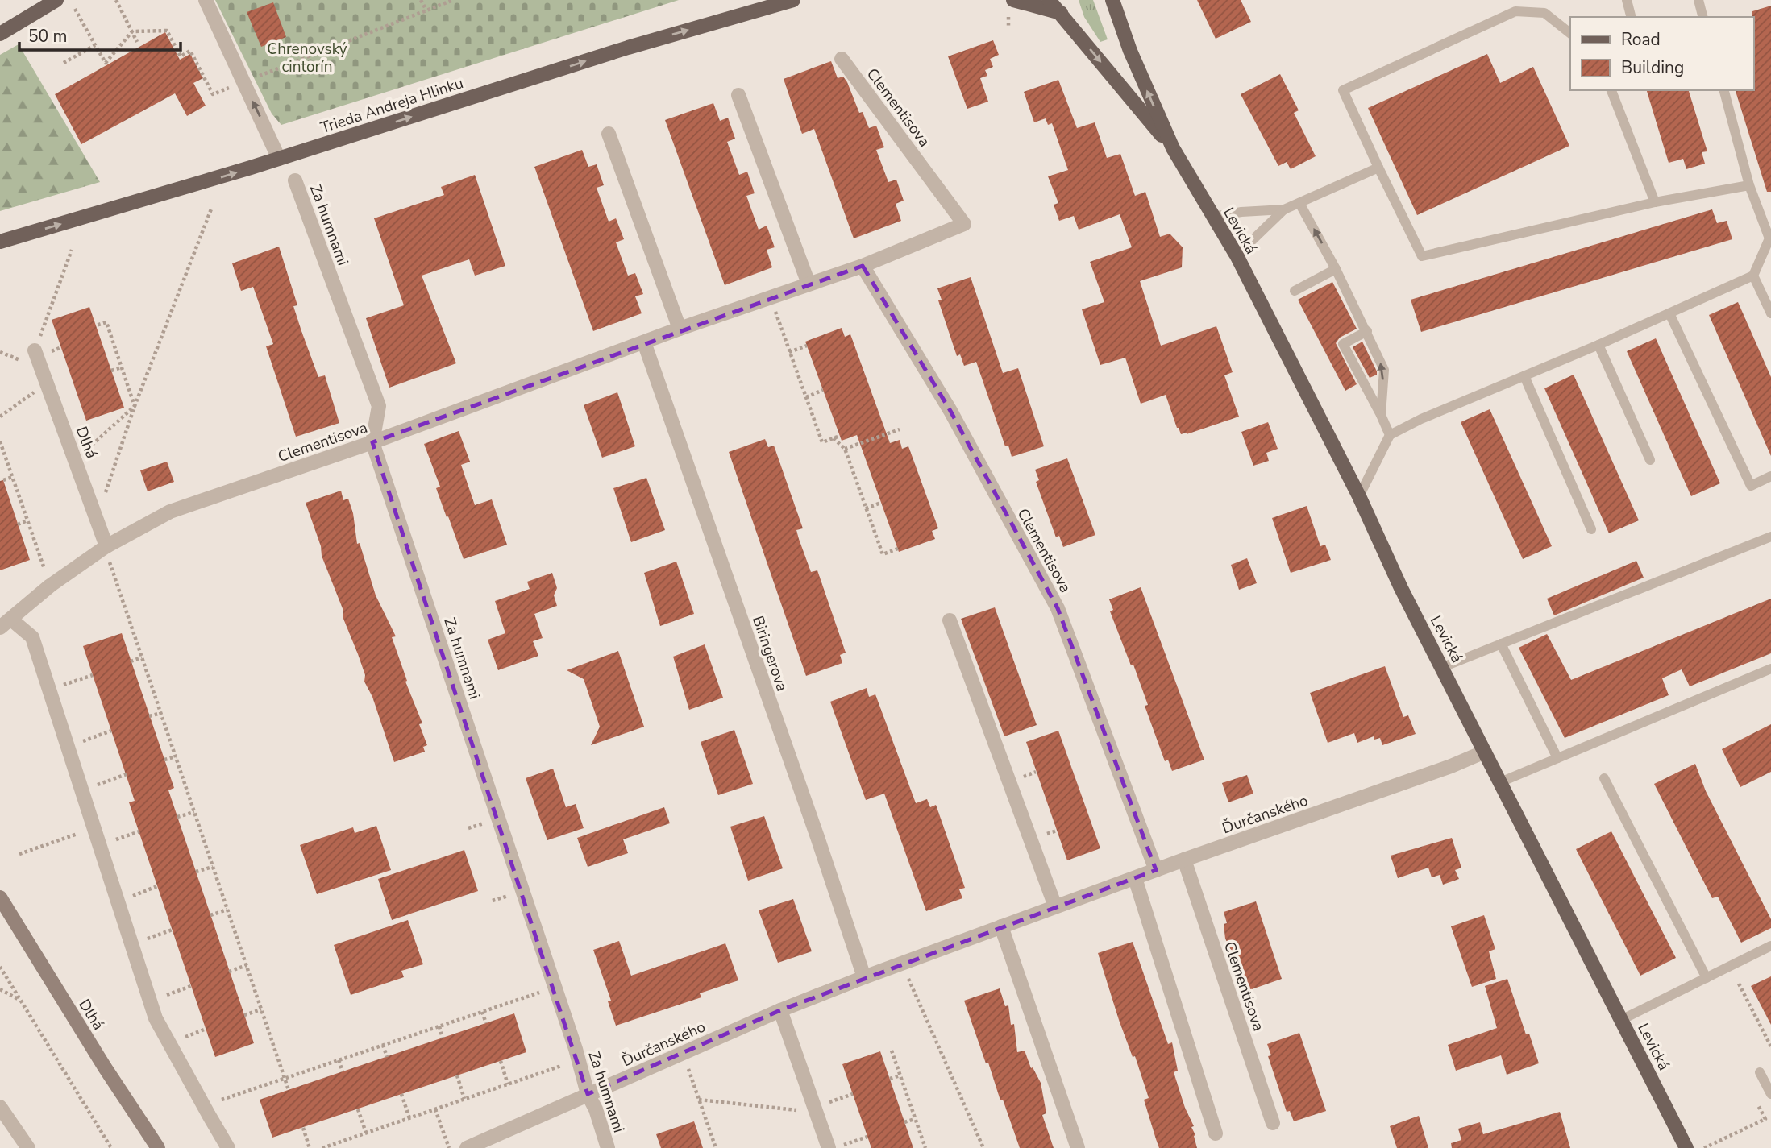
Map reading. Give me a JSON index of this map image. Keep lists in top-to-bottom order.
{
  "streets": {
    "main road": ["Trieda Andreja Hlinku", "Levická"],
    "street": [
      "Clementisova",
      "Za humnami",
      "Dlhá",
      "Biringerova",
      "Ďurčanského"
    ]
  },
  "crossings": [
    ["Clementisova", "Za humnami"],
    ["Clementisova", "Dlhá"],
    ["Clementisova", "Biringerova"],
    ["Clementisova", "Ďurčanského"],
    ["Za humnami", "Ďurčanského"],
    ["Levická", "Ďurčanského"],
    ["Biringerova", "Ďurčanského"]
  ],
  "one_way": ["Trieda Andreja Hlinku"],
  "parks": ["Chrenovský cintorín"],
  "legend": ["Road", "Building"],
  "scale_bar": "50 m"
}
